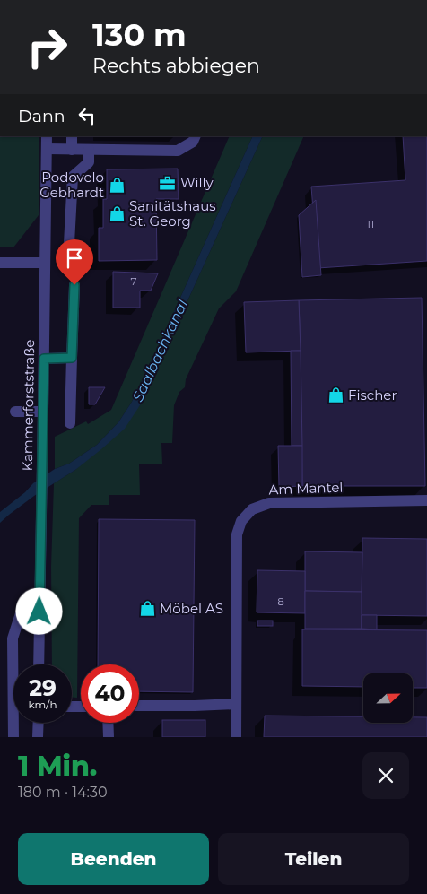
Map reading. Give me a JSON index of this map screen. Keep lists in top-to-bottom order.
{
  "streets": {
    "street": ["Kammerforststraße", "Am Mantel"]
  },
  "water": ["Saalbachkanal"],
  "places": {
    "office": ["Willy"],
    "shop": [
      "Podovelo Gebhardt",
      "Sanitätshaus St. Georg",
      "Fischer",
      "Möbel AS"
    ]
  },
  "house_numbers": ["11", "7", "8"],
  "north": "right",
  "page": {
    "turn": ["130 m", "Rechts abbiegen"],
    "then": "Dann",
    "speed": "29 km/h",
    "limit": "40",
    "heading": ["1 Min.", "180 m · 14:30"],
    "buttons": ["Beenden", "Teilen"]
  }
}
